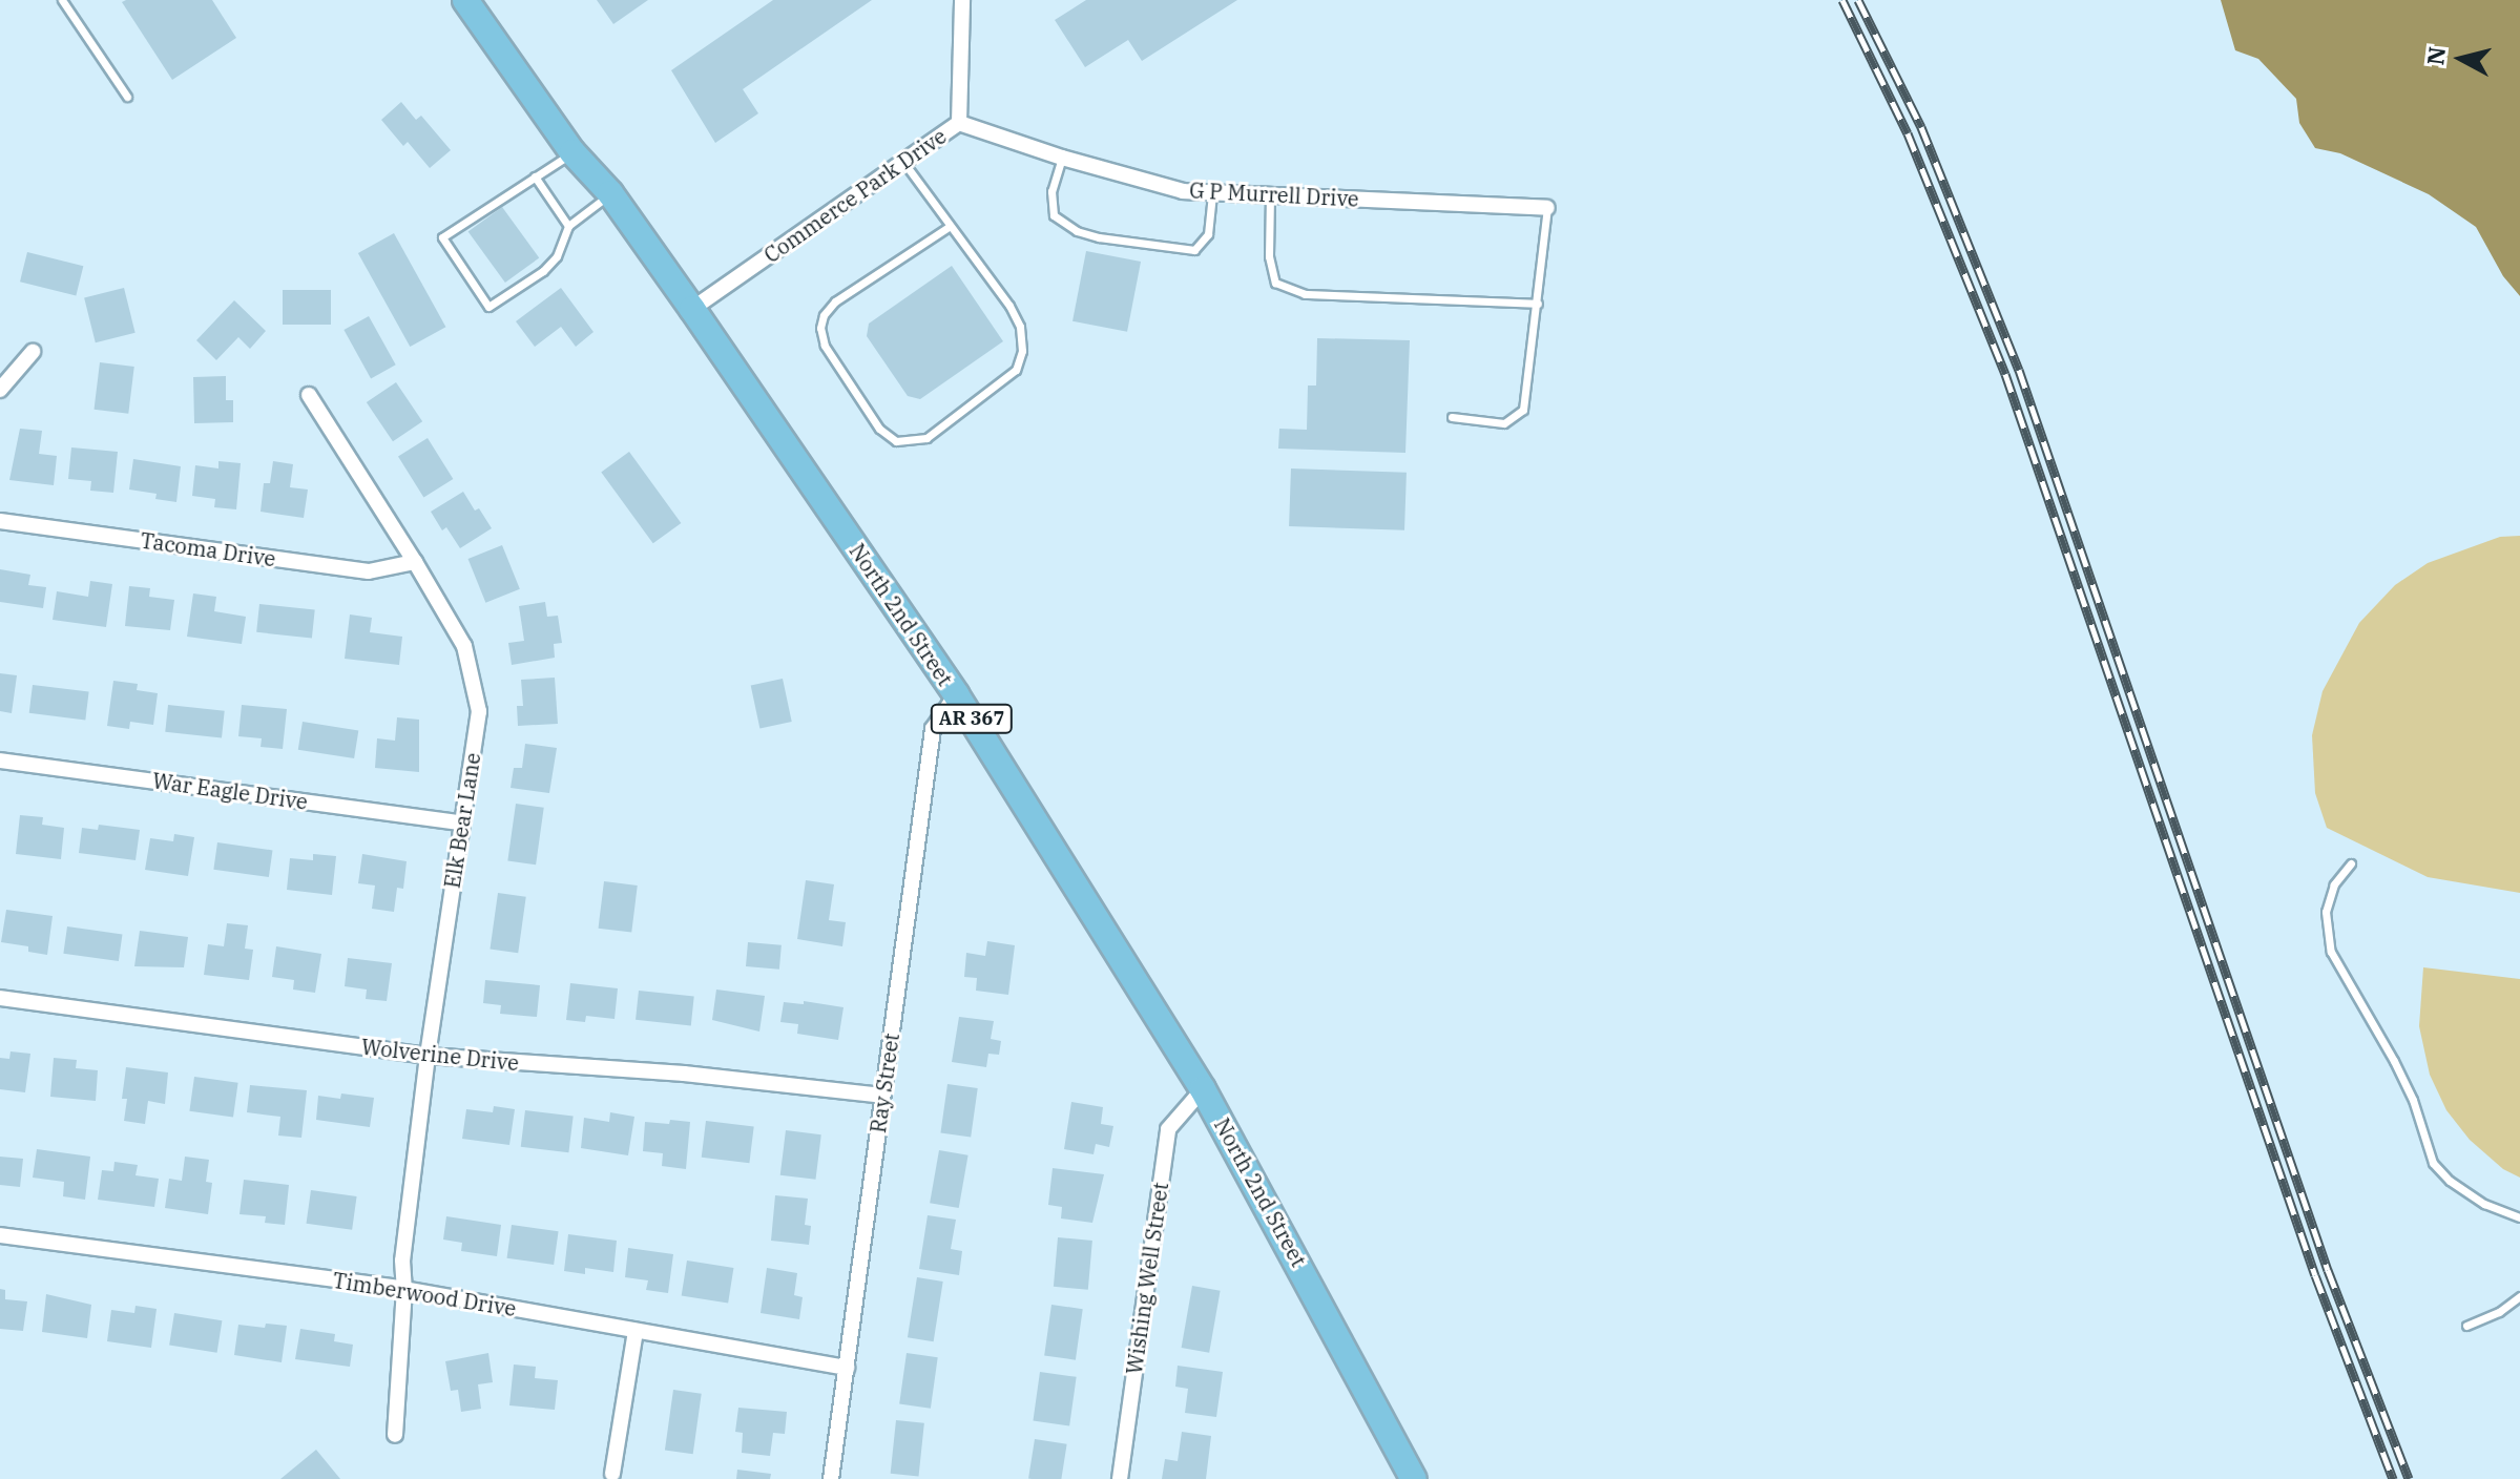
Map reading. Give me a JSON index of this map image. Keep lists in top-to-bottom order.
{
  "streets": {
    "main road": ["North 2nd Street", "AR 367"],
    "street": [
      "G P Murrell Drive",
      "Commerce Park Drive",
      "Tacoma Drive",
      "War Eagle Drive",
      "Elk Bear Lane",
      "Wolverine Drive",
      "Ray Street",
      "Wishing Well Street",
      "Timberwood Drive"
    ]
  },
  "crossings": [
    ["G P Murrell Drive", "Commerce Park Drive"],
    ["Commerce Park Drive", "North 2nd Street"],
    ["Tacoma Drive", "Elk Bear Lane"],
    ["North 2nd Street", "Ray Street"],
    ["North 2nd Street", "Wishing Well Street"],
    ["War Eagle Drive", "Elk Bear Lane"],
    ["Elk Bear Lane", "Wolverine Drive"],
    ["Elk Bear Lane", "Timberwood Drive"],
    ["Wolverine Drive", "Ray Street"],
    ["Ray Street", "Timberwood Drive"]
  ],
  "north": "left"
}
